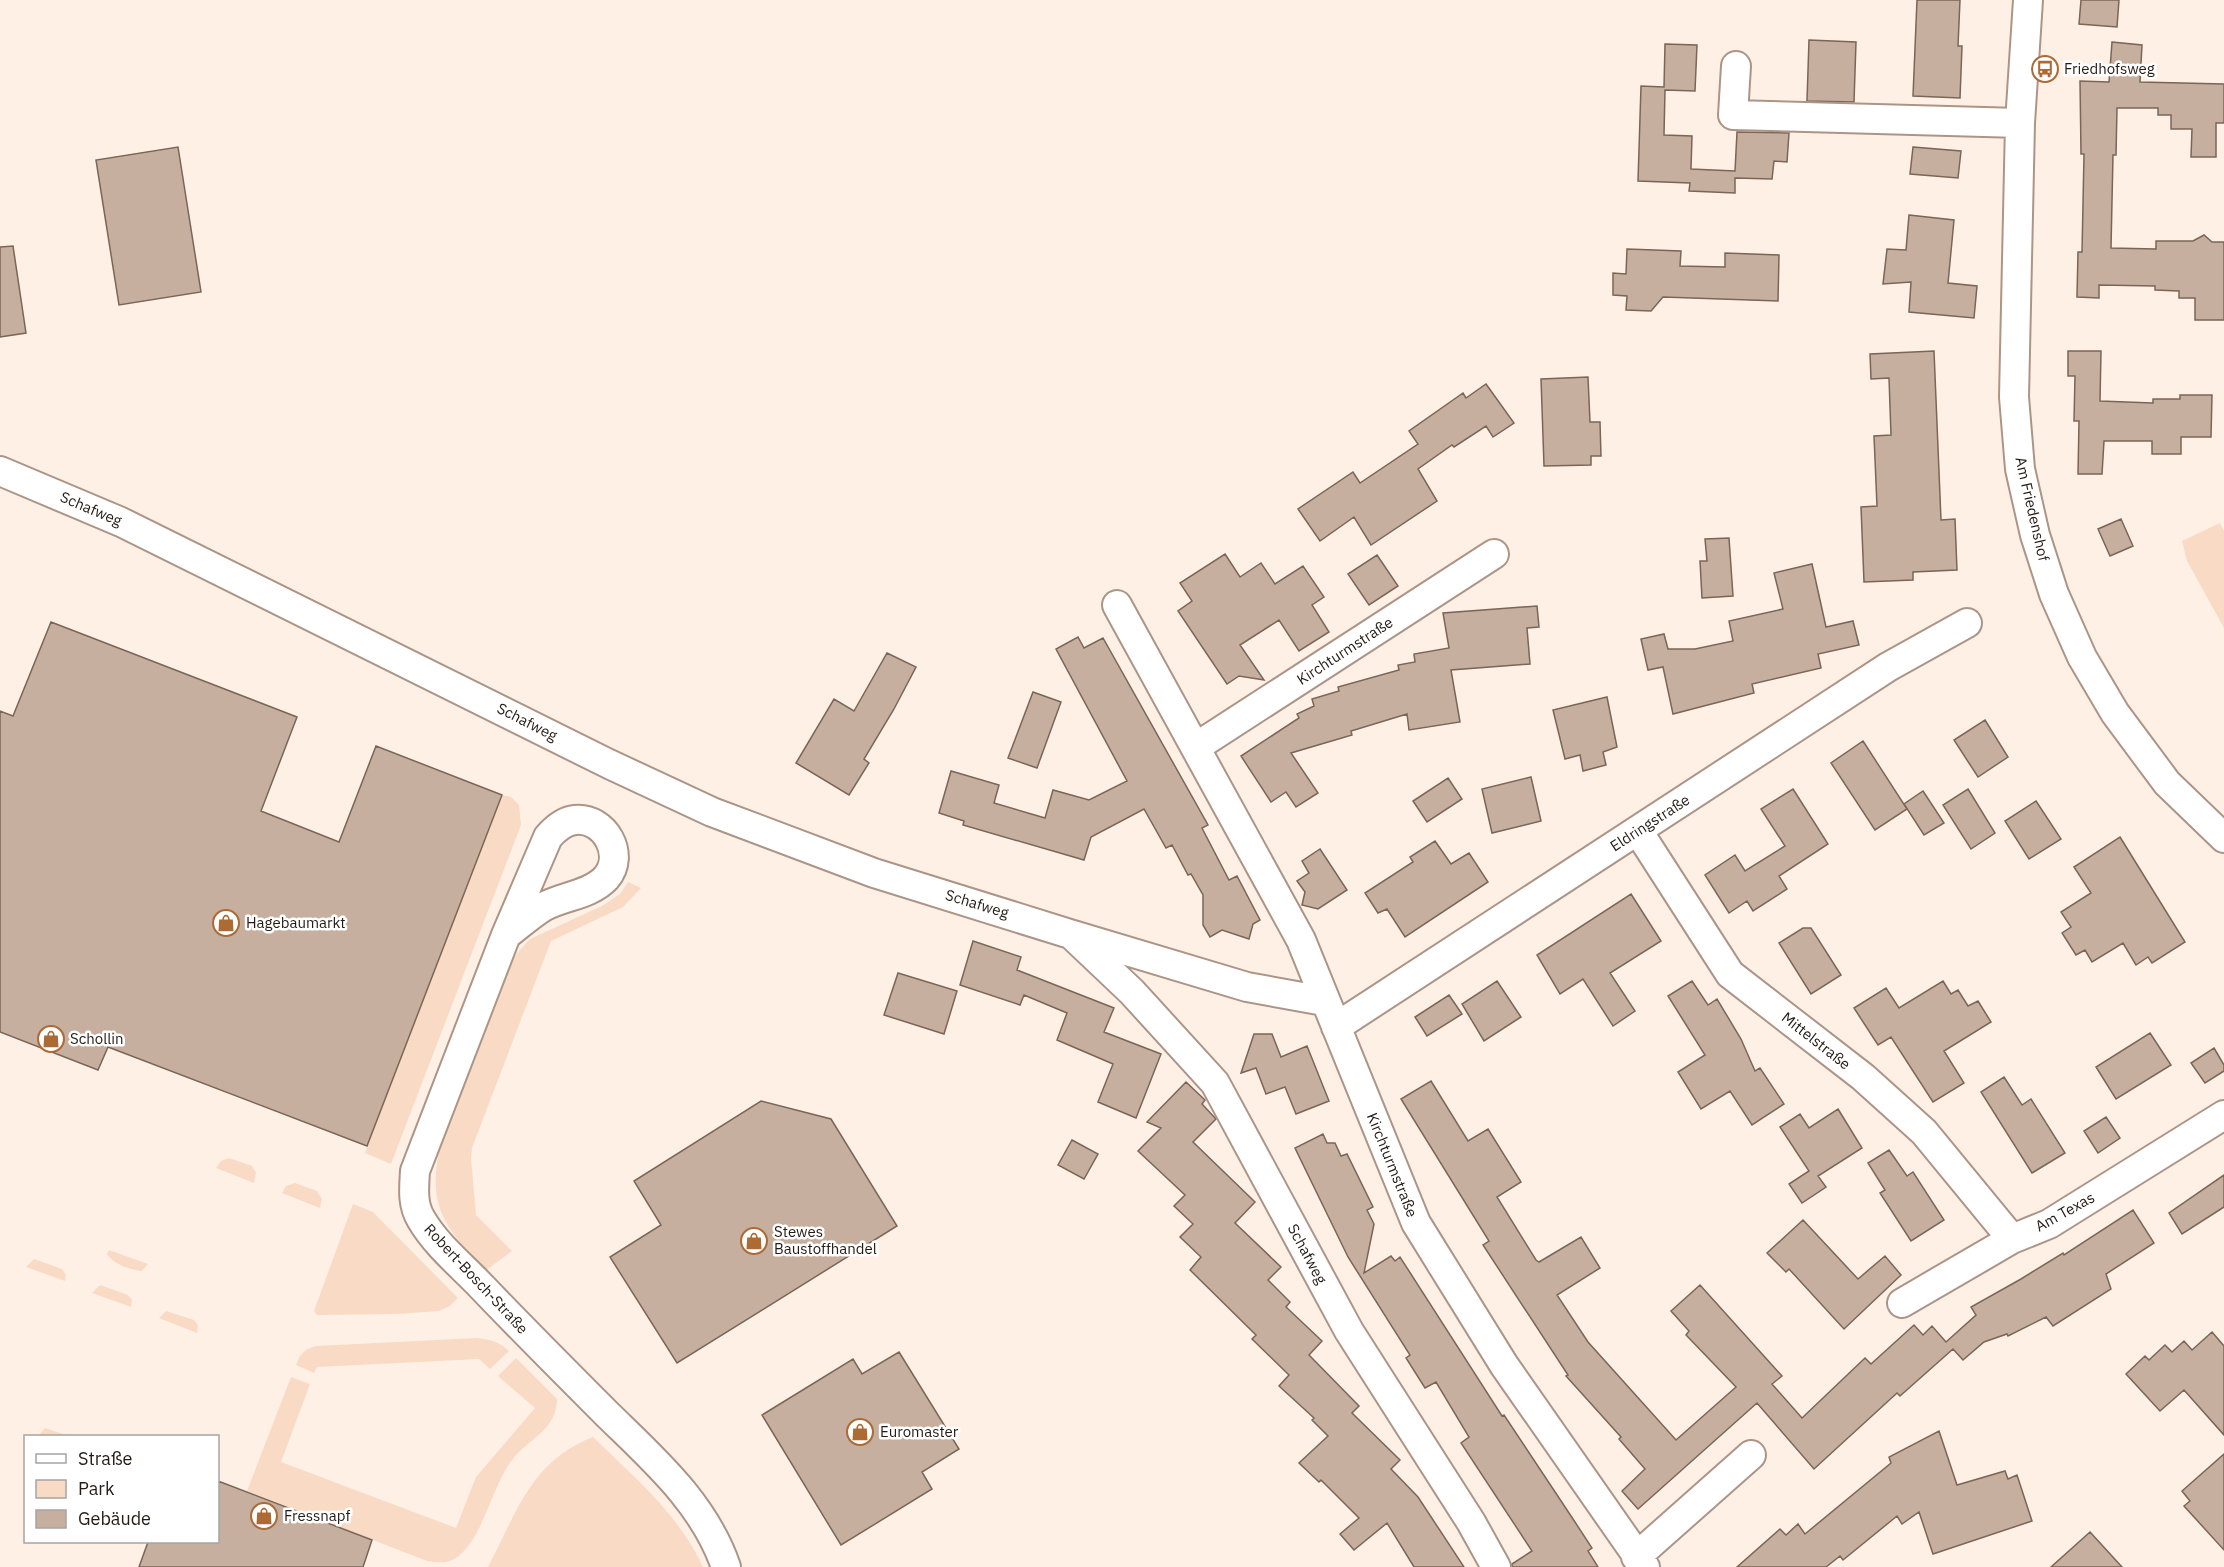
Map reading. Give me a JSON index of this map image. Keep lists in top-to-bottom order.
{
  "streets": {
    "street": [
      "Schafweg",
      "Am Friedenshof",
      "Kirchturmstraße",
      "Eldringstraße",
      "Mittelstraße",
      "Am Texas",
      "Robert-Bosch-Straße"
    ]
  },
  "crossings": [
    ["Schafweg", "Kirchturmstraße"],
    ["Kirchturmstraße", "Eldringstraße"],
    ["Eldringstraße", "Mittelstraße"],
    ["Mittelstraße", "Am Texas"]
  ],
  "places": {
    "bus stop": ["Friedhofsweg"],
    "shop": [
      "Hagebaumarkt",
      "Schollin",
      "Stewes Baustoffhandel",
      "Euromaster",
      "Fressnapf"
    ]
  },
  "legend": ["Straße", "Park", "Gebäude"]
}
